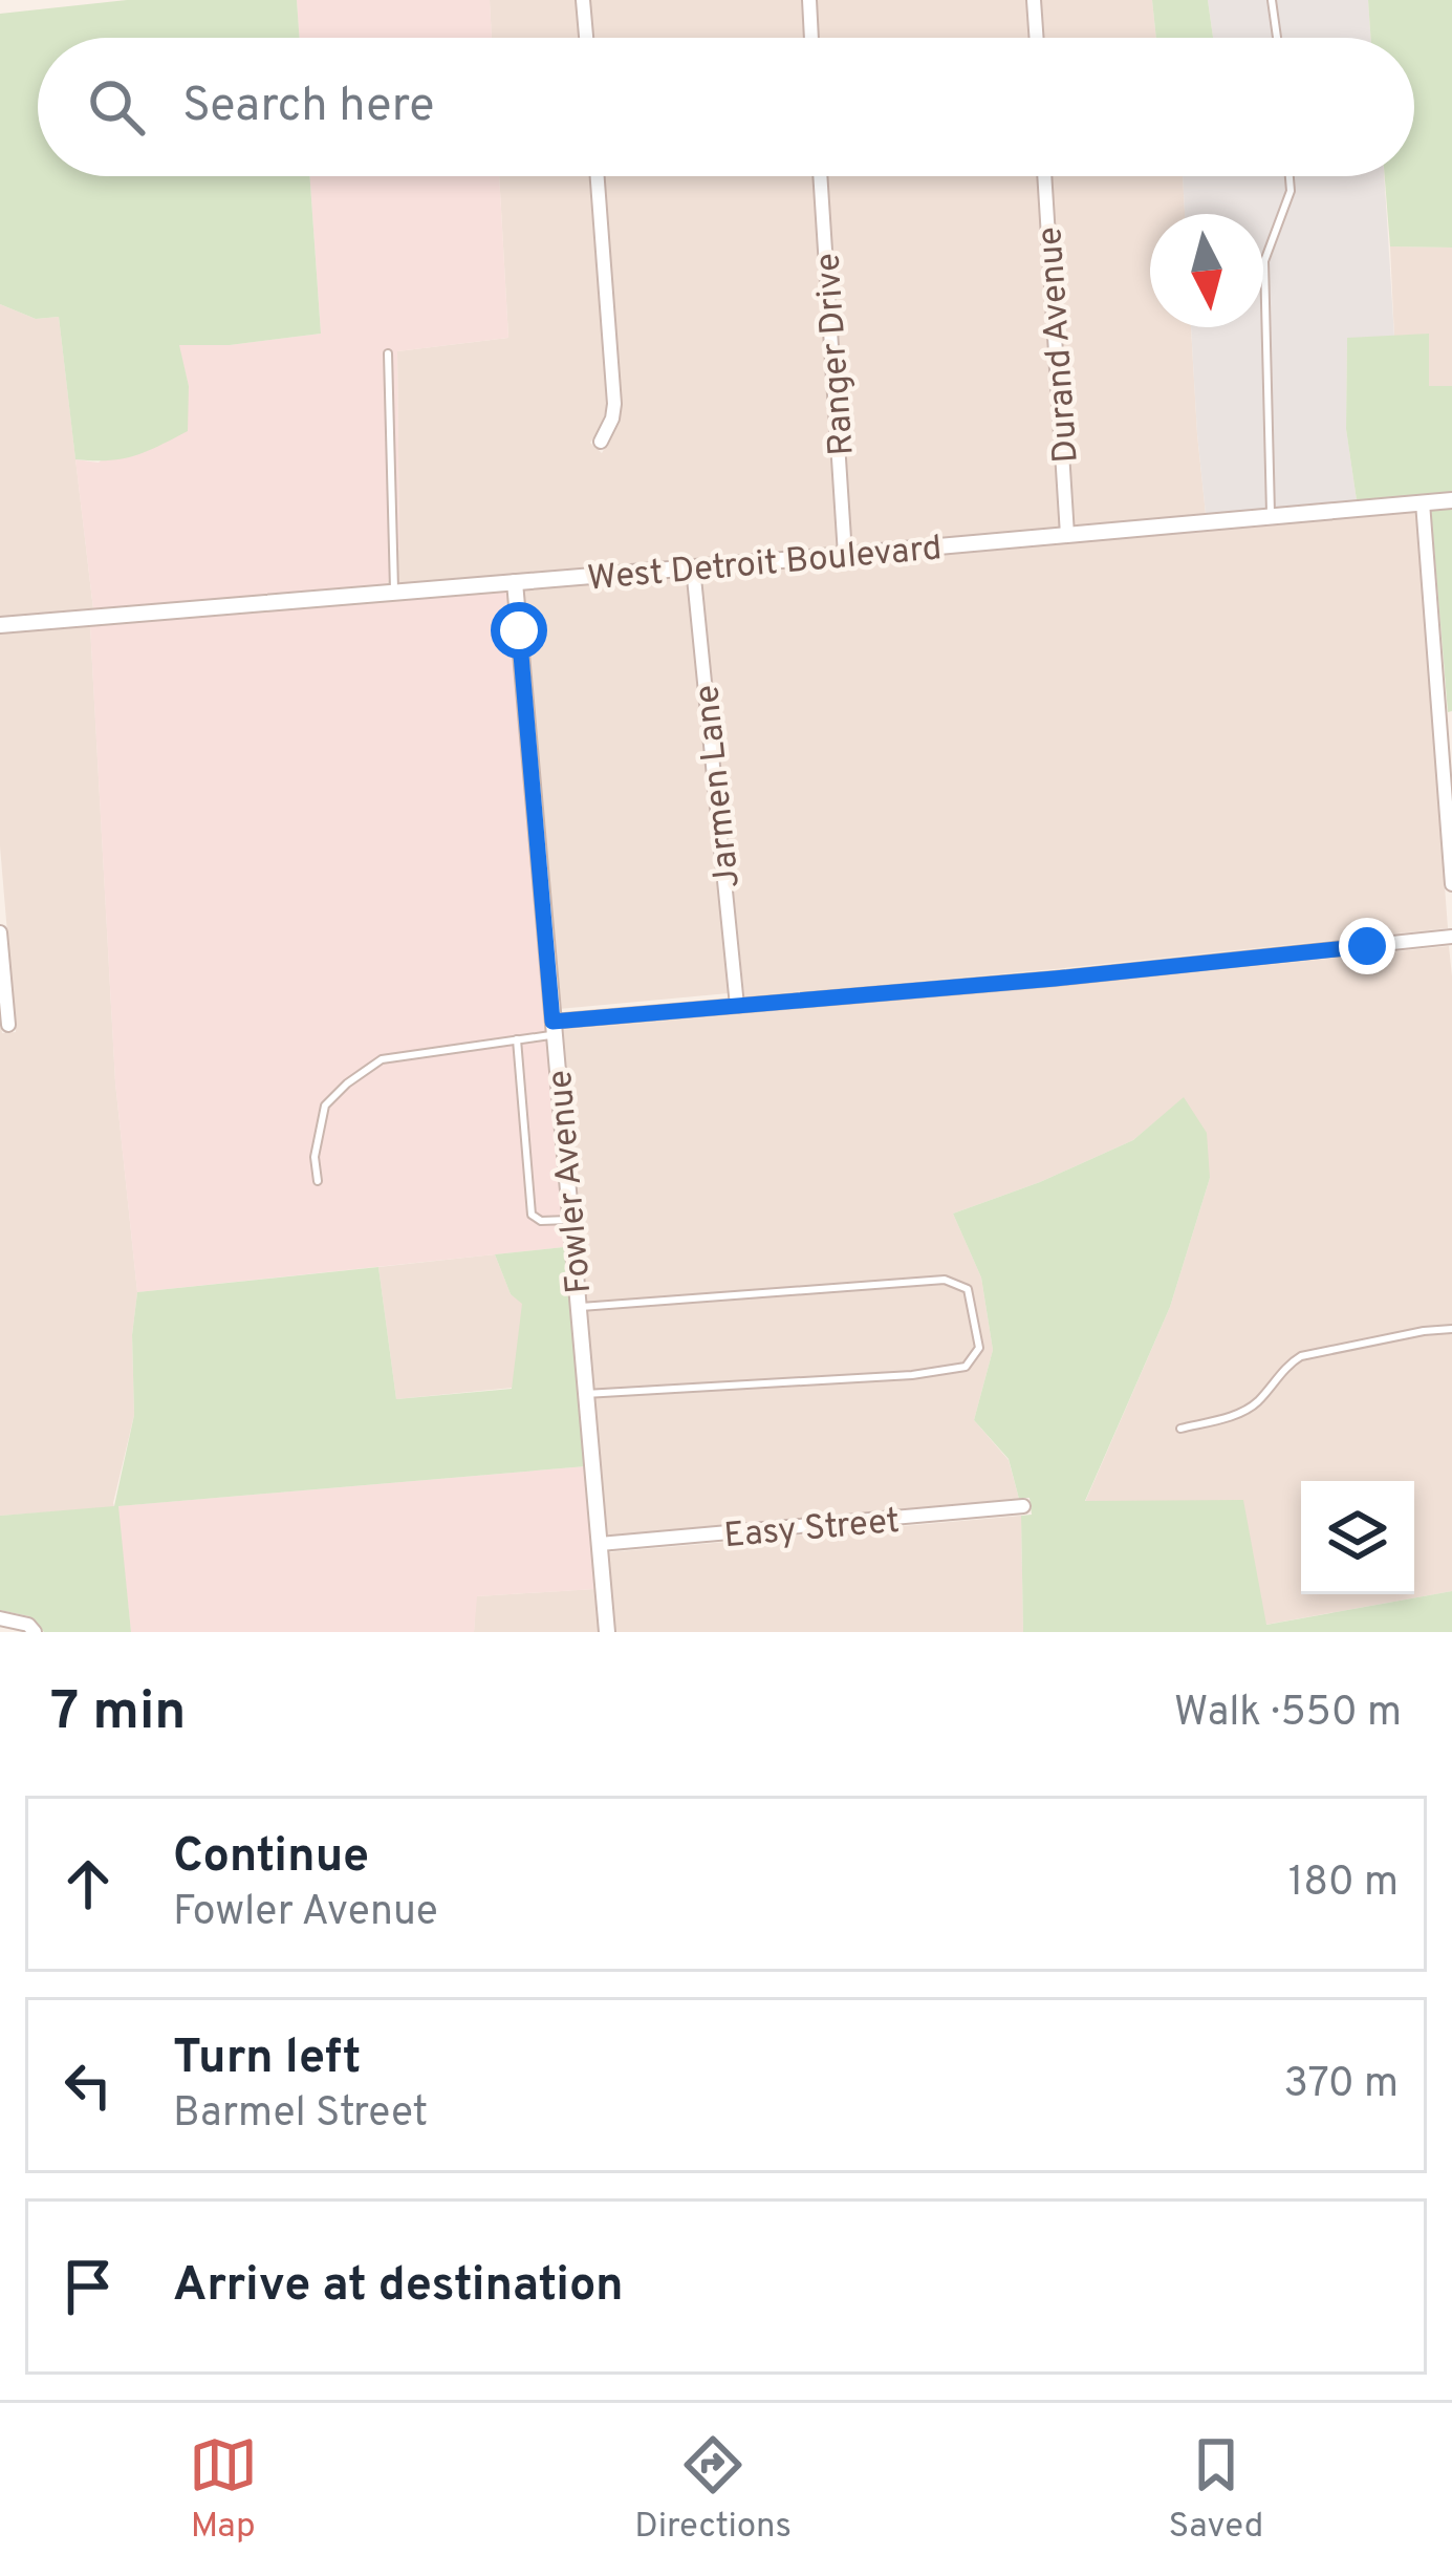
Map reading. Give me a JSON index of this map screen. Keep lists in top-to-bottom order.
{
  "streets": {
    "street": [
      "Durand Avenue",
      "Ranger Drive",
      "West Detroit Boulevard",
      "Jarmen Lane",
      "Fowler Avenue",
      "Easy Street"
    ]
  },
  "crossings": [
    ["Durand Avenue", "West Detroit Boulevard"],
    ["Ranger Drive", "West Detroit Boulevard"],
    ["West Detroit Boulevard", "Jarmen Lane"],
    ["West Detroit Boulevard", "Fowler Avenue"],
    ["Fowler Avenue", "Easy Street"]
  ],
  "north": "bottom",
  "page": {
    "search": "Search here",
    "heading": ["7 min", "Walk · 550 m"],
    "list": [
      ["Continue", "Fowler Avenue", "180 m"],
      ["Turn left", "Barmel Street", "370 m"],
      "Arrive at destination"
    ],
    "nav": ["Map", "Directions", "Saved"]
  }
}
